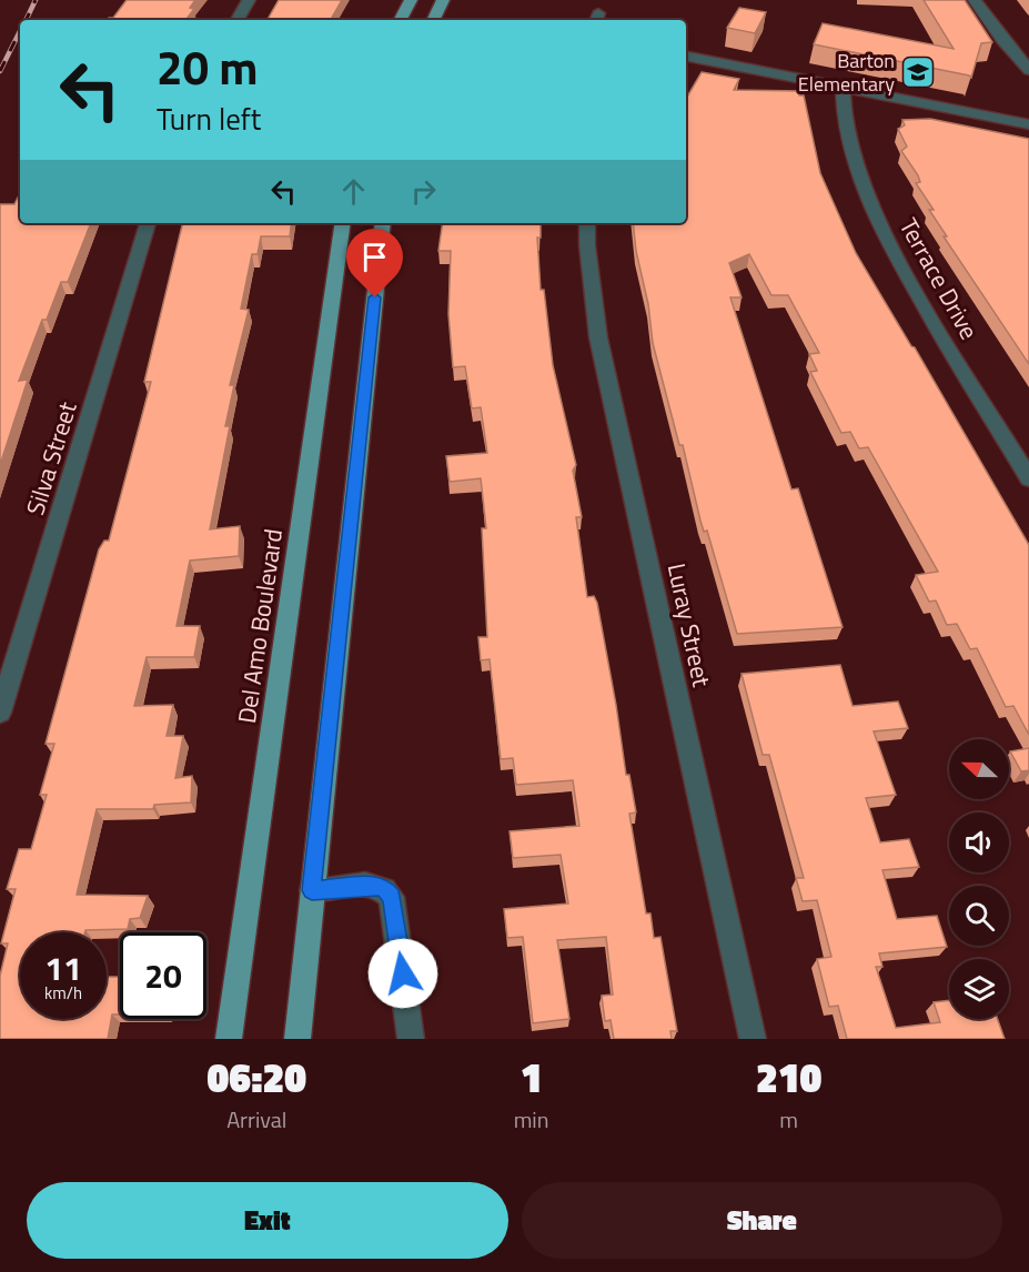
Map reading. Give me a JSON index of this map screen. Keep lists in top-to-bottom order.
{
  "streets": {
    "main road": ["Del Amo Boulevard"],
    "street": ["Terrace Drive", "Silva Street", "Luray Street"]
  },
  "places": {
    "school or university": ["Barton Elementary"]
  },
  "north": "left",
  "page": {
    "turn": ["20 m", "Turn left"],
    "speed": "11 km/h",
    "limit": "20",
    "eta": [
      "06:20",
      "Arrival",
      "1",
      "min",
      "210",
      "m"
    ],
    "buttons": ["Exit", "Share"]
  }
}
